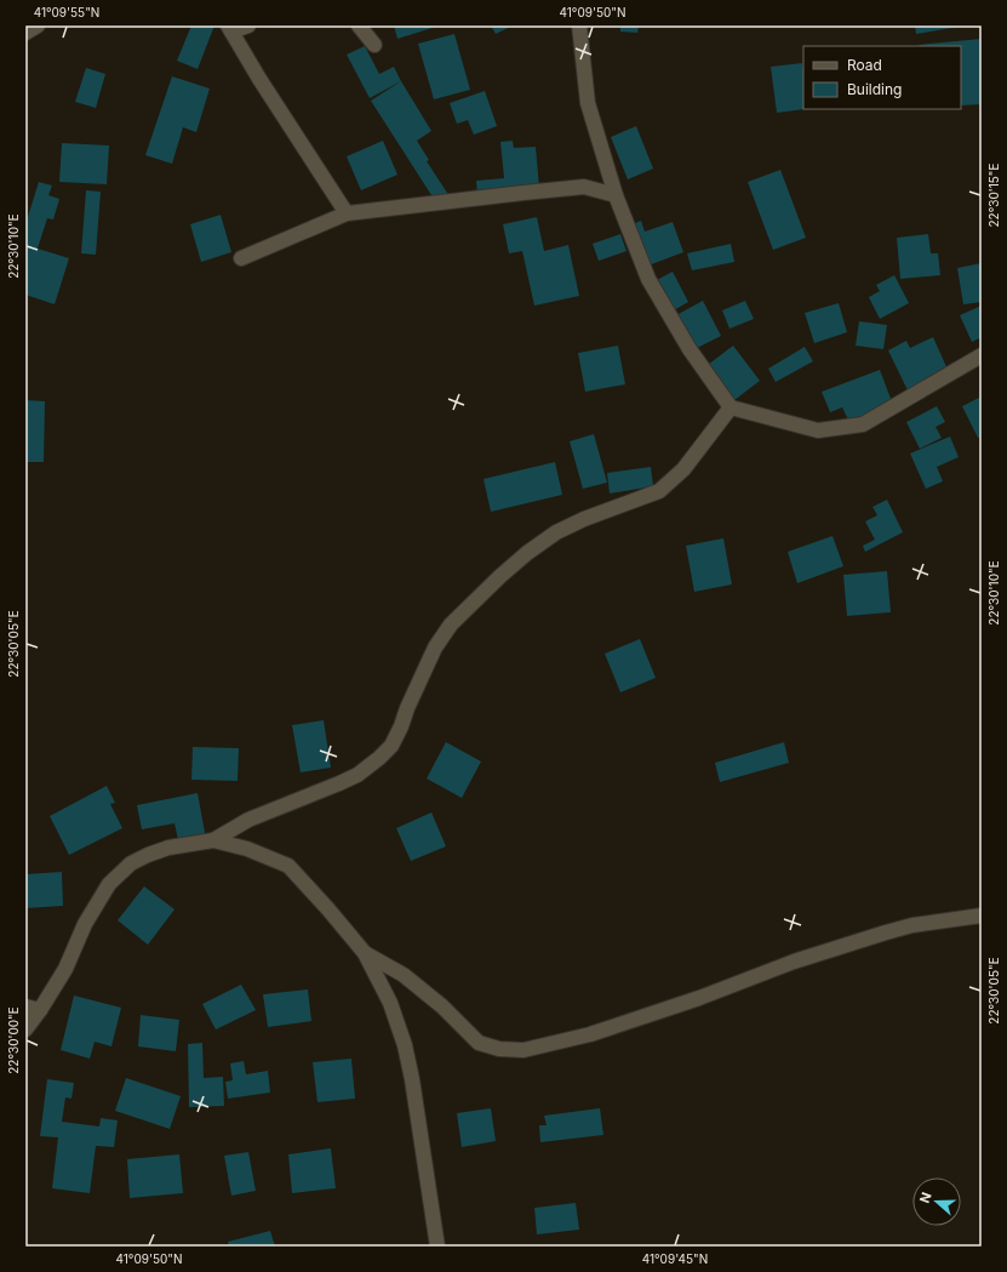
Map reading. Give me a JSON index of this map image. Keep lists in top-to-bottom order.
{
  "legend": ["Road", "Building"],
  "north": "left",
  "coordinates": [
    "41°09'55\"N",
    "41°09'50\"N",
    "22°30'15\"E",
    "22°30'10\"E",
    "22°30'05\"E",
    "22°30'00\"E",
    "41°09'45\"N"
  ]
}
